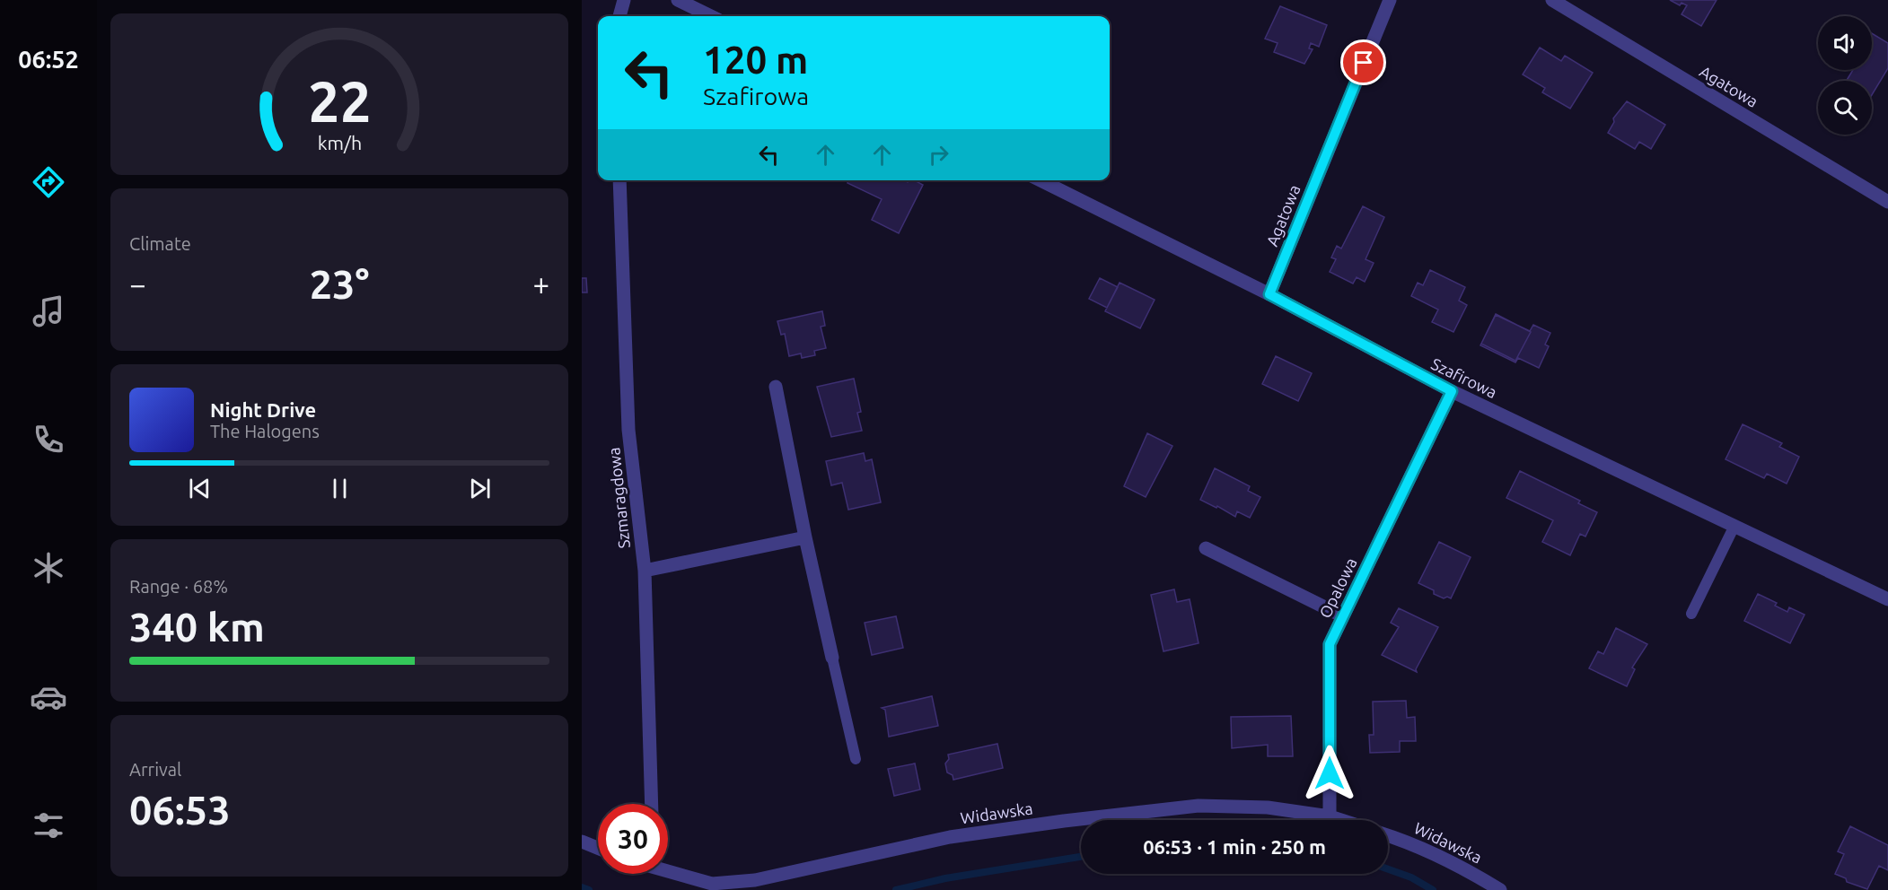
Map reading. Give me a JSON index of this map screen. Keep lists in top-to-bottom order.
{
  "streets": {
    "street": [
      "Agatowa",
      "Szafirowa",
      "Szmaragdowa",
      "Opalowa",
      "Widawska"
    ]
  },
  "crossings": [
    ["Agatowa", "Szafirowa"],
    ["Szafirowa", "Opalowa"],
    ["Opalowa", "Widawska"]
  ],
  "page": {
    "tabs": "06:52",
    "turn": ["120 m", "Szafirowa"],
    "tile": [
      "Climate",
      ["Range · 68%", "340 km"],
      ["Arrival", "06:53"]
    ],
    "heat": ["−", "23°", "+"],
    "song": ["Night Drive", "The Halogens"],
    "limit": "30",
    "trip": "06:53 · 1 min · 250 m",
    "gauge": ["22", "km/h"]
  }
}
